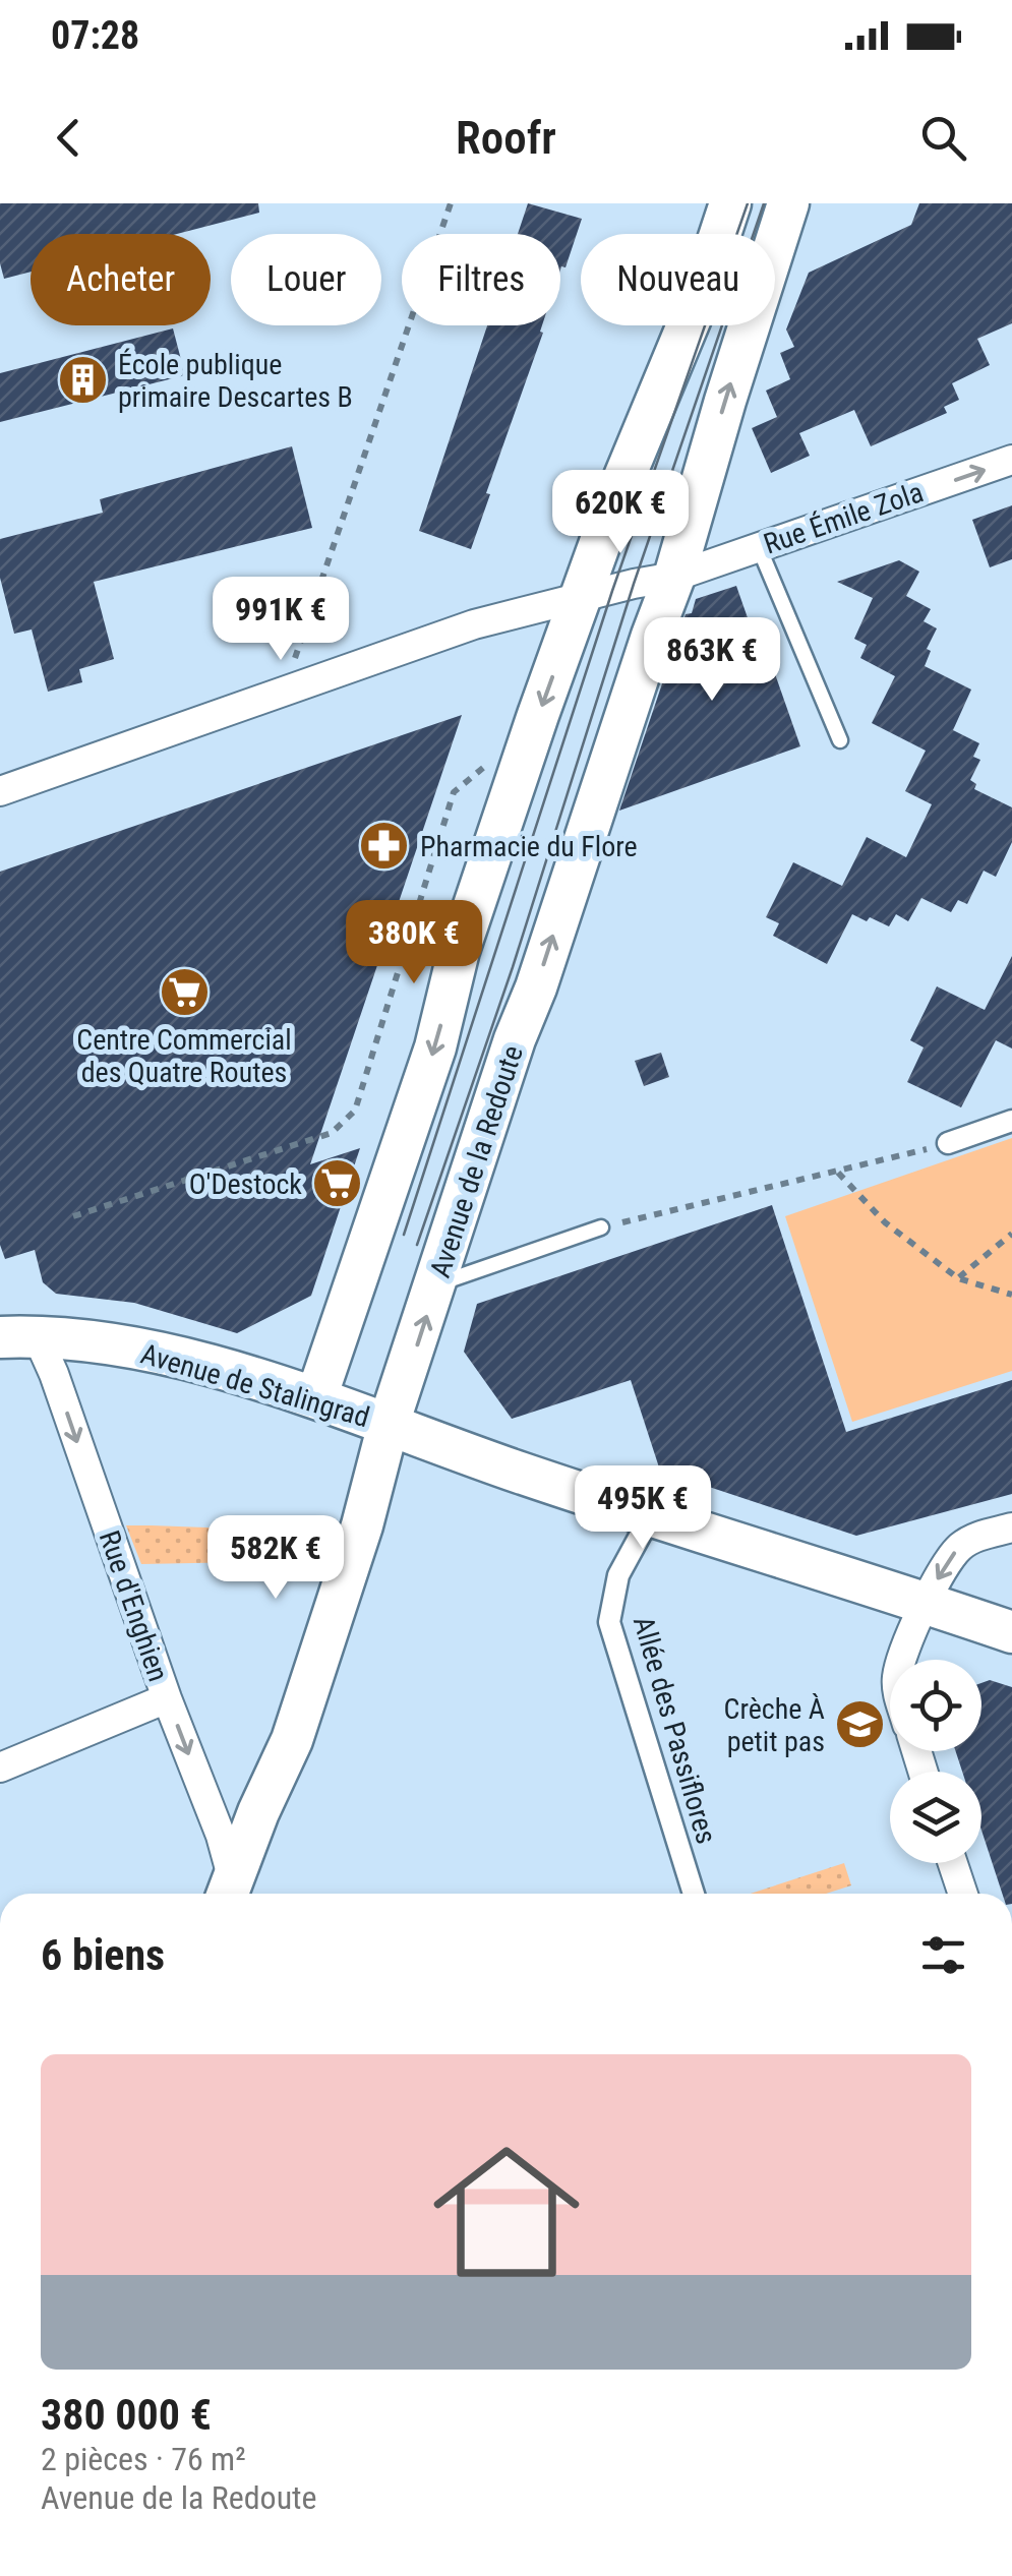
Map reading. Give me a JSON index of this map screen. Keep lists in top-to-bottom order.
{
  "streets": {
    "main road": ["Avenue de la Redoute", "Avenue de Stalingrad"],
    "street": ["Rue Émile Zola", "Rue d'Enghien", "Allée des Passiflores"]
  },
  "crossings": [
    ["Rue Émile Zola", "Avenue de la Redoute"],
    ["Avenue de la Redoute", "Avenue de Stalingrad"],
    ["Avenue de la Redoute", "Rue d'Enghien"],
    ["Avenue de Stalingrad", "Rue d'Enghien"],
    ["Avenue de Stalingrad", "Allée des Passiflores"]
  ],
  "one_way": ["Rue d'Enghien"],
  "places": {
    "building": ["École publique primaire Descartes B"],
    "pharmacy": ["Pharmacie du Flore"],
    "supermarket": ["Centre Commercial des Quatre Routes", "O'Destock"],
    "school or university": ["Crèche À petit pas"]
  },
  "page": {
    "status": "07:28",
    "header": "Roofr",
    "chip": [
      "Acheter",
      "Louer",
      "Filtres",
      "Nouveau"
    ],
    "price": [
      "620K €",
      "991K €",
      "863K €",
      "380K €",
      "495K €",
      "582K €"
    ],
    "heading": "6 biens",
    "list": [
      {
        "name": "380 000 €",
        "note": "2 pièces · 76 m² · Avenue de la Redoute"
      }
    ]
  }
}
